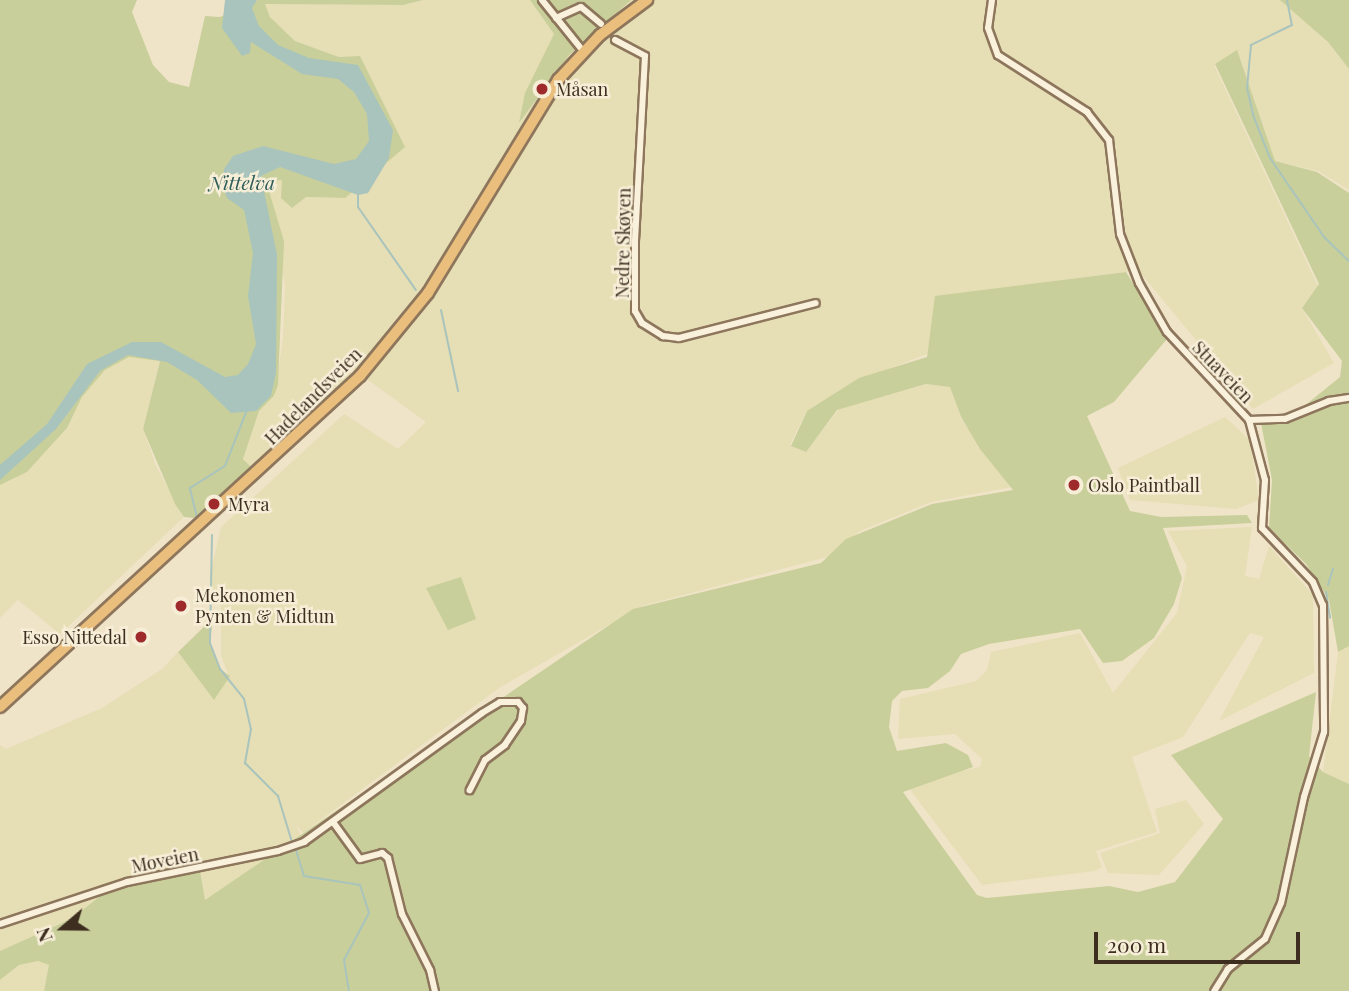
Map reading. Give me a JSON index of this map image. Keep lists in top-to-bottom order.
{
  "streets": {
    "highway": ["Hadelandsveien"],
    "street": ["Nedre Skøyen", "Stuaveien", "Moveien"]
  },
  "water": ["Nittelva"],
  "places": [
    "Måsan",
    "Oslo Paintball",
    "Myra",
    "Mekonomen Pynten & Midtun",
    "Esso Nittedal"
  ],
  "scale_bar": "200 m",
  "north": "left"
}
